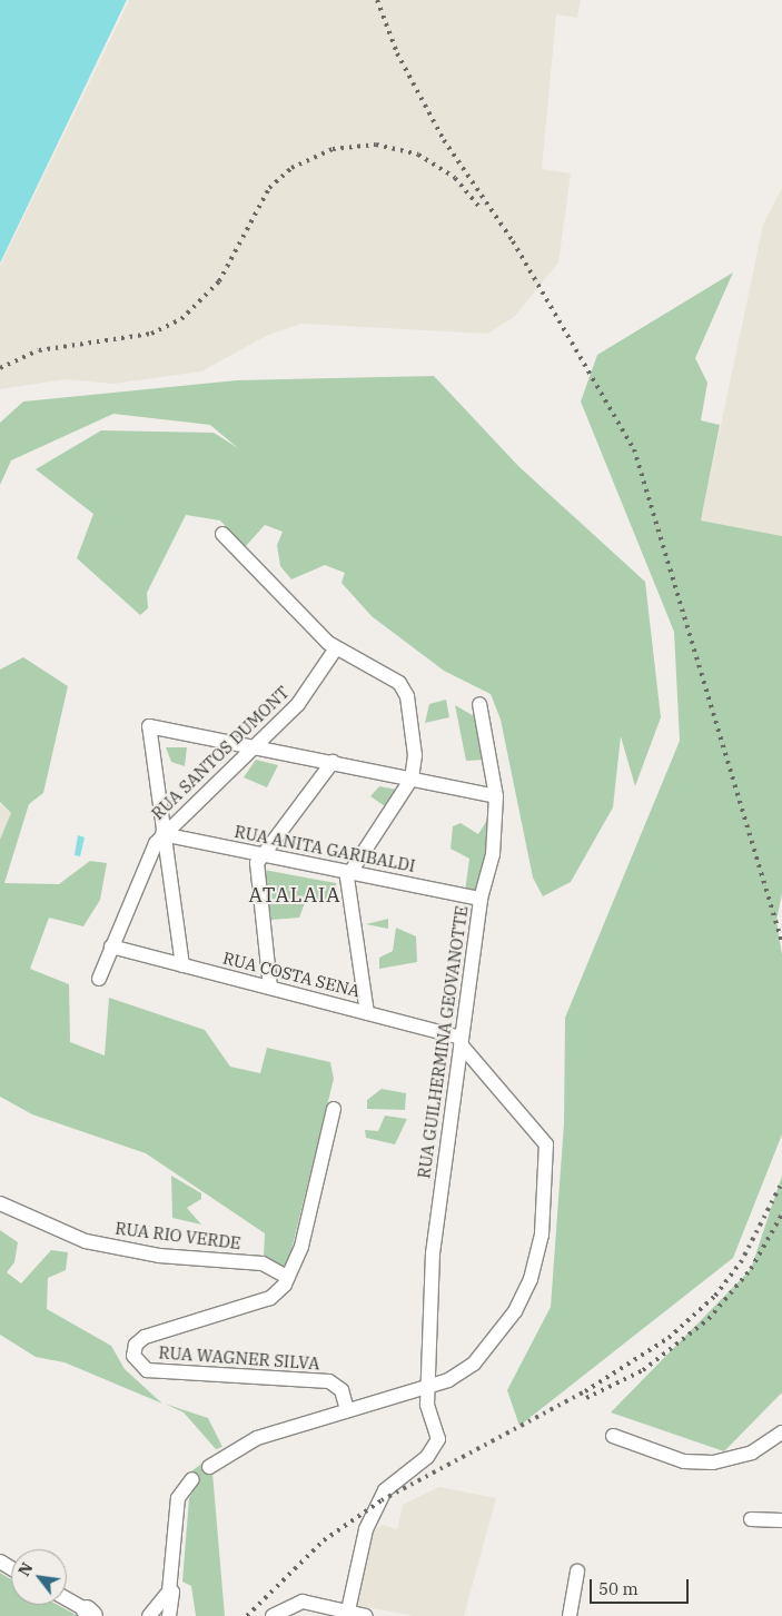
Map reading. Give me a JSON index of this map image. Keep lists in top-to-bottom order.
{
  "streets": {
    "street": [
      "RUA SANTOS DUMONT",
      "RUA ANITA GARIBALDI",
      "RUA COSTA SENA",
      "RUA GUILHERMINA GEOVANOTTE",
      "RUA RIO VERDE",
      "RUA WAGNER SILVA"
    ]
  },
  "crossings": [
    ["RUA SANTOS DUMONT", "RUA ANITA GARIBALDI"],
    ["RUA SANTOS DUMONT", "RUA COSTA SENA"],
    ["RUA ANITA GARIBALDI", "RUA GUILHERMINA GEOVANOTTE"],
    ["RUA COSTA SENA", "RUA GUILHERMINA GEOVANOTTE"],
    ["RUA RIO VERDE", "RUA WAGNER SILVA"]
  ],
  "districts": ["ATALAIA"],
  "scale_bar": "50 m",
  "north": "top left"
}
